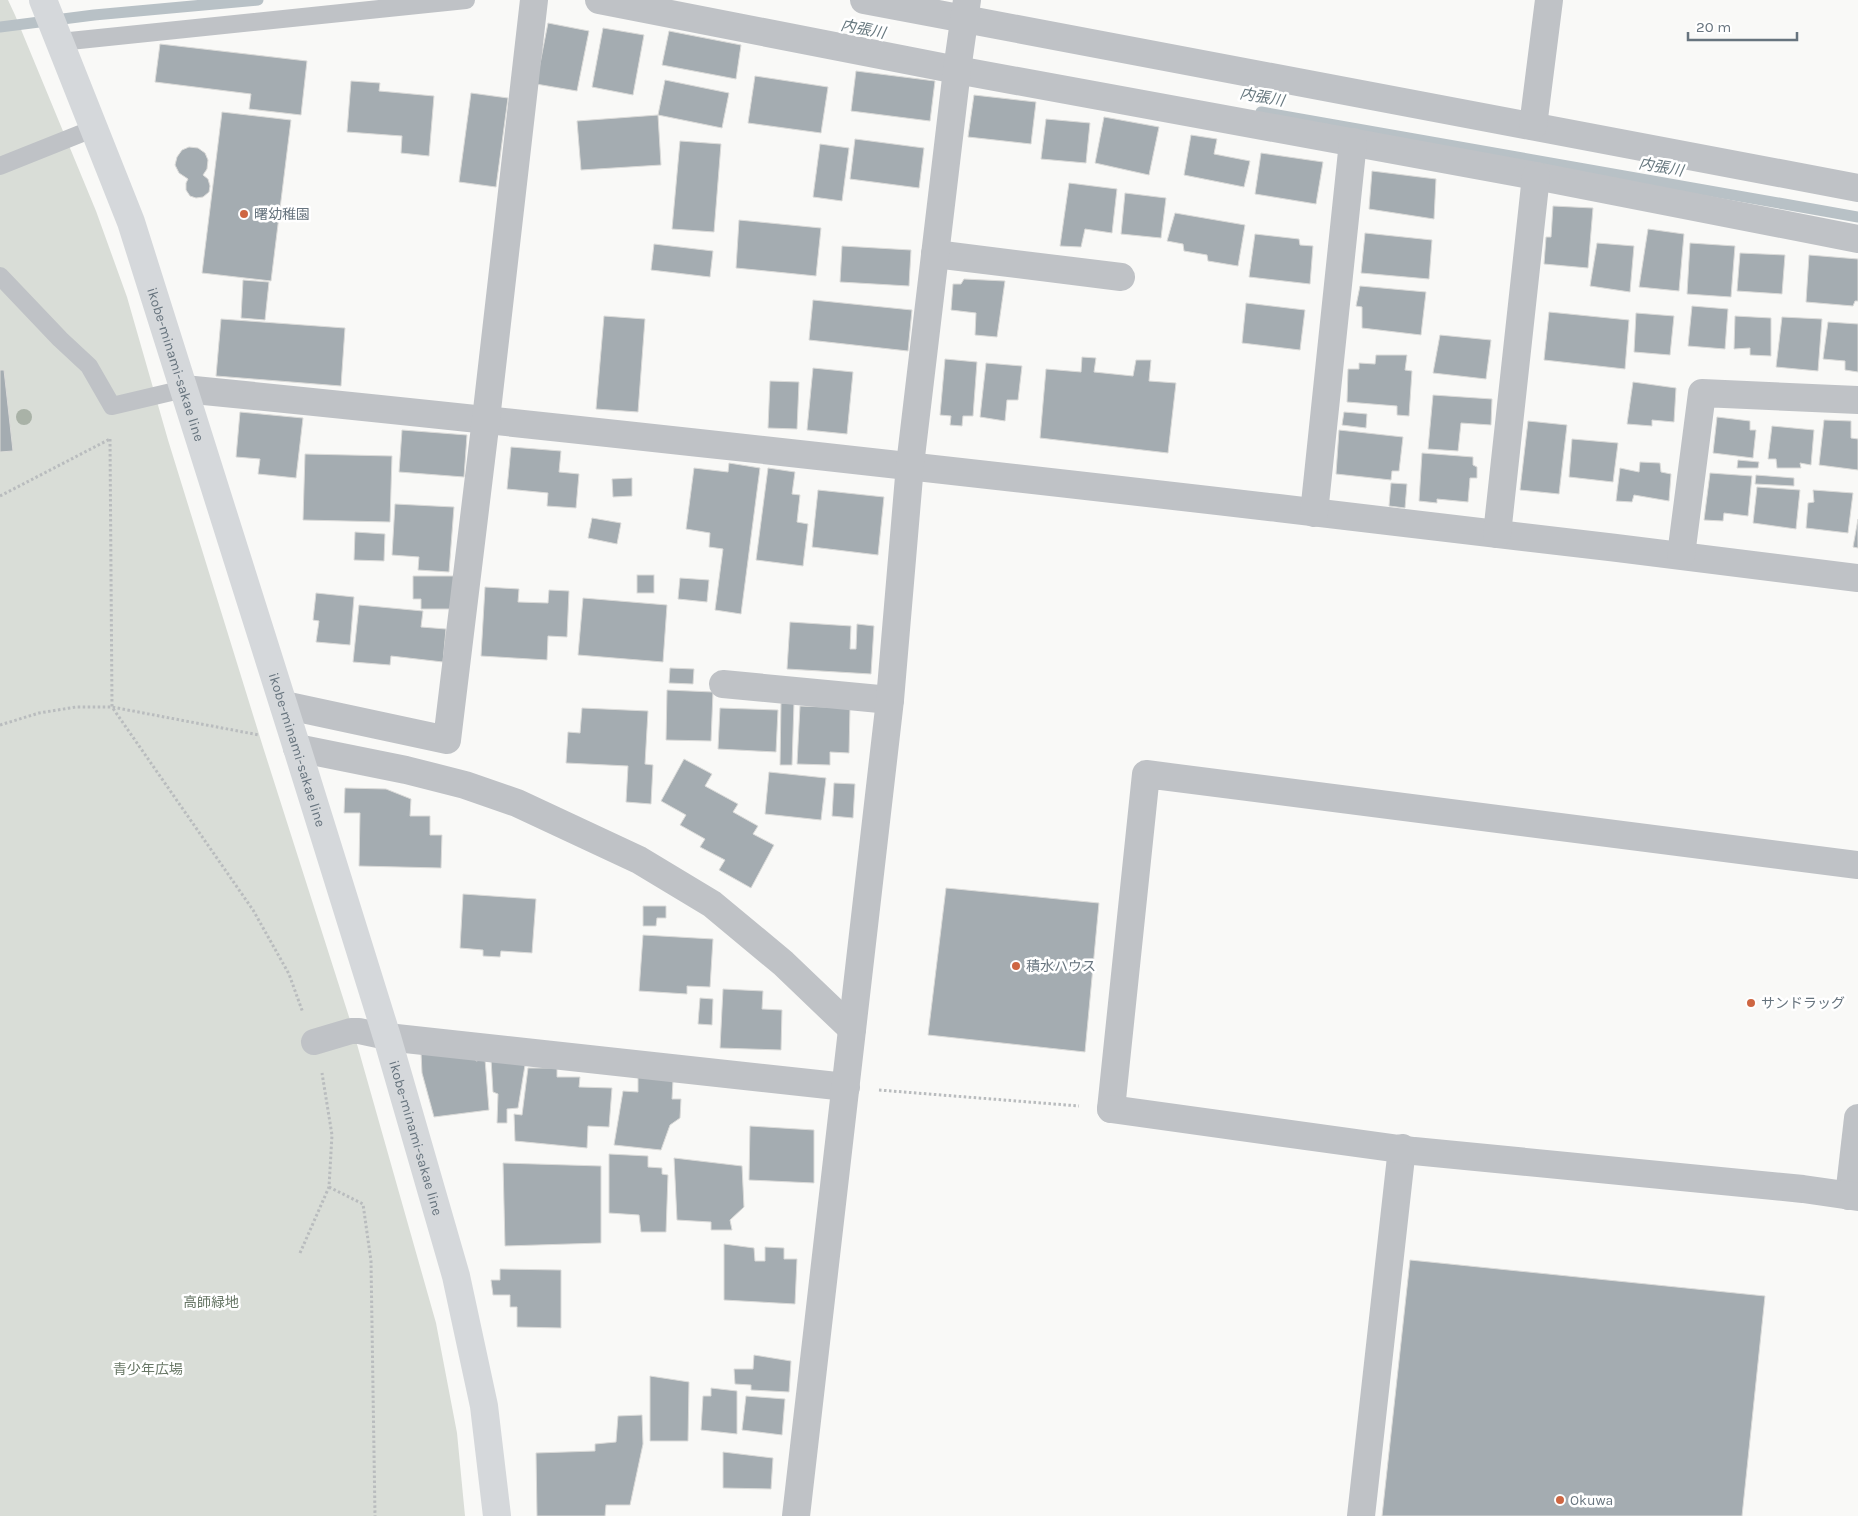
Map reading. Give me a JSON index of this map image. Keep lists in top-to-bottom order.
{
  "streets": {
    "main road": ["ikobe-minami-sakae line"]
  },
  "water": ["内張川"],
  "parks": ["高師緑地", "青少年広場"],
  "places": [
    "曙幼稚園",
    "積水ハウス",
    "サンドラッグ",
    "Okuwa"
  ],
  "scale_bar": "20 m"
}
